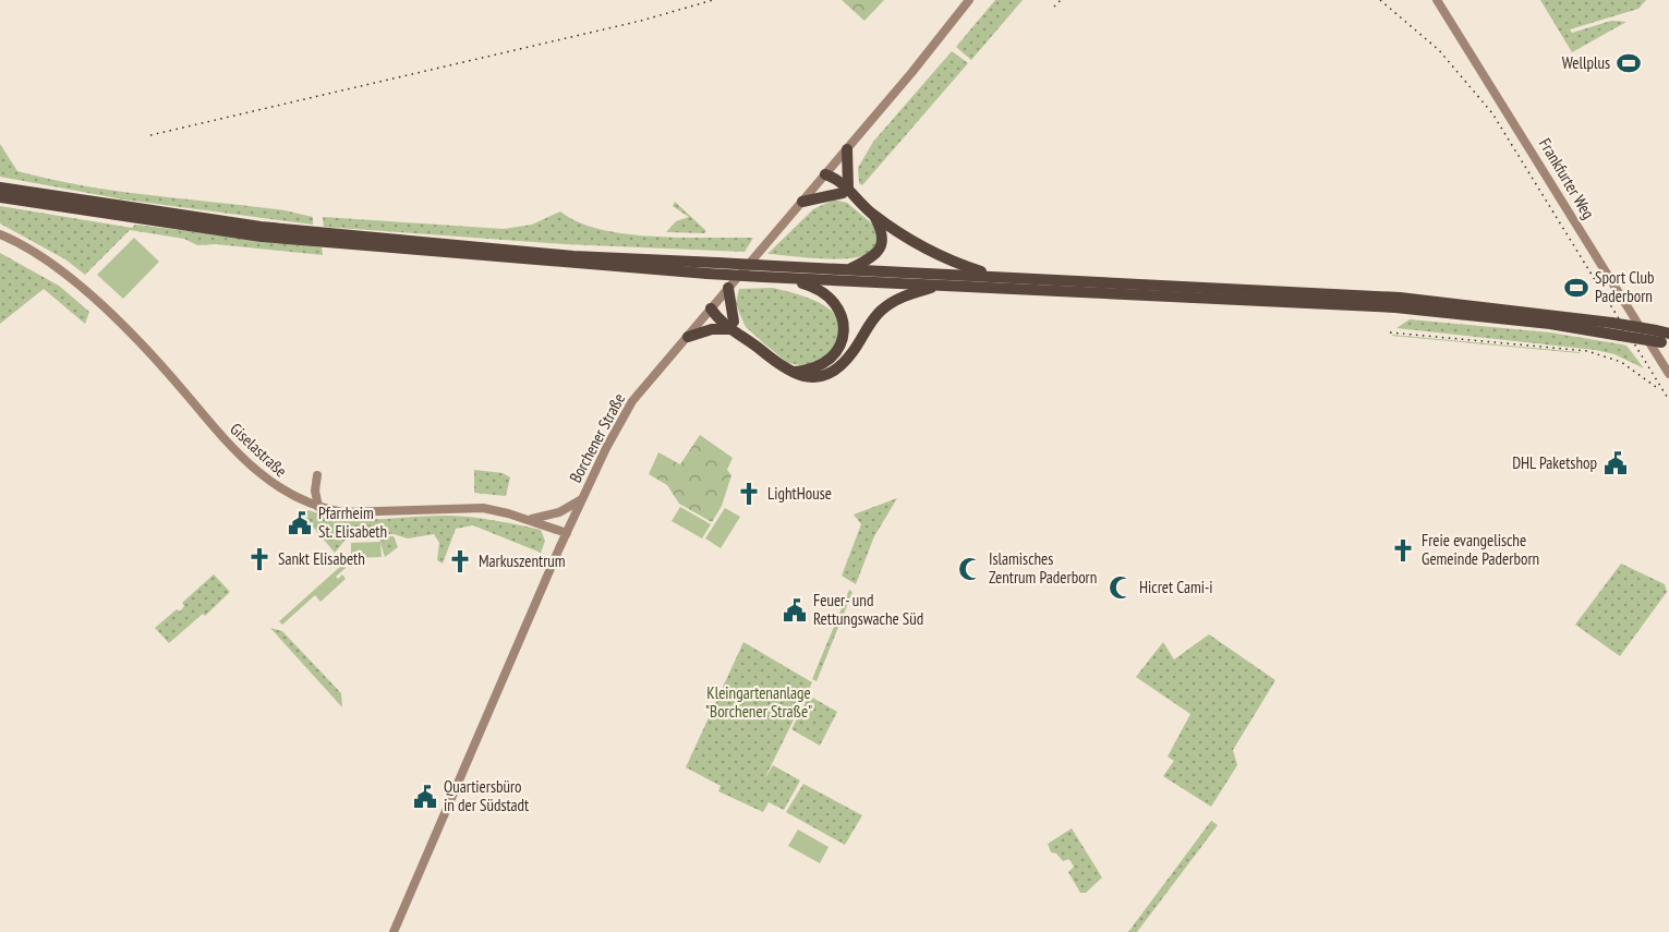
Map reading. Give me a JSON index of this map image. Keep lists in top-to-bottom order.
{
  "streets": {
    "main road": ["Frankfurter Weg", "Borchener Straße", "Giselastraße"]
  },
  "crossings": [
    ["Borchener Straße", "Giselastraße"]
  ],
  "parks": ["Kleingartenanlage \"Borchener Straße\""],
  "places": {
    "sports": ["Wellplus", "Sport Club Paderborn"],
    "public building": [
      "DHL Paketshop",
      "Pfarrheim St. Elisabeth",
      "Feuer- und Rettungswache Süd",
      "Quartiersbüro in der Südstadt"
    ],
    "church": [
      "LightHouse",
      "Freie evangelische Gemeinde Paderborn",
      "Sankt Elisabeth",
      "Markuszentrum"
    ],
    "mosque": ["Islamisches Zentrum Paderborn", "Hicret Cami-i"]
  }
}
